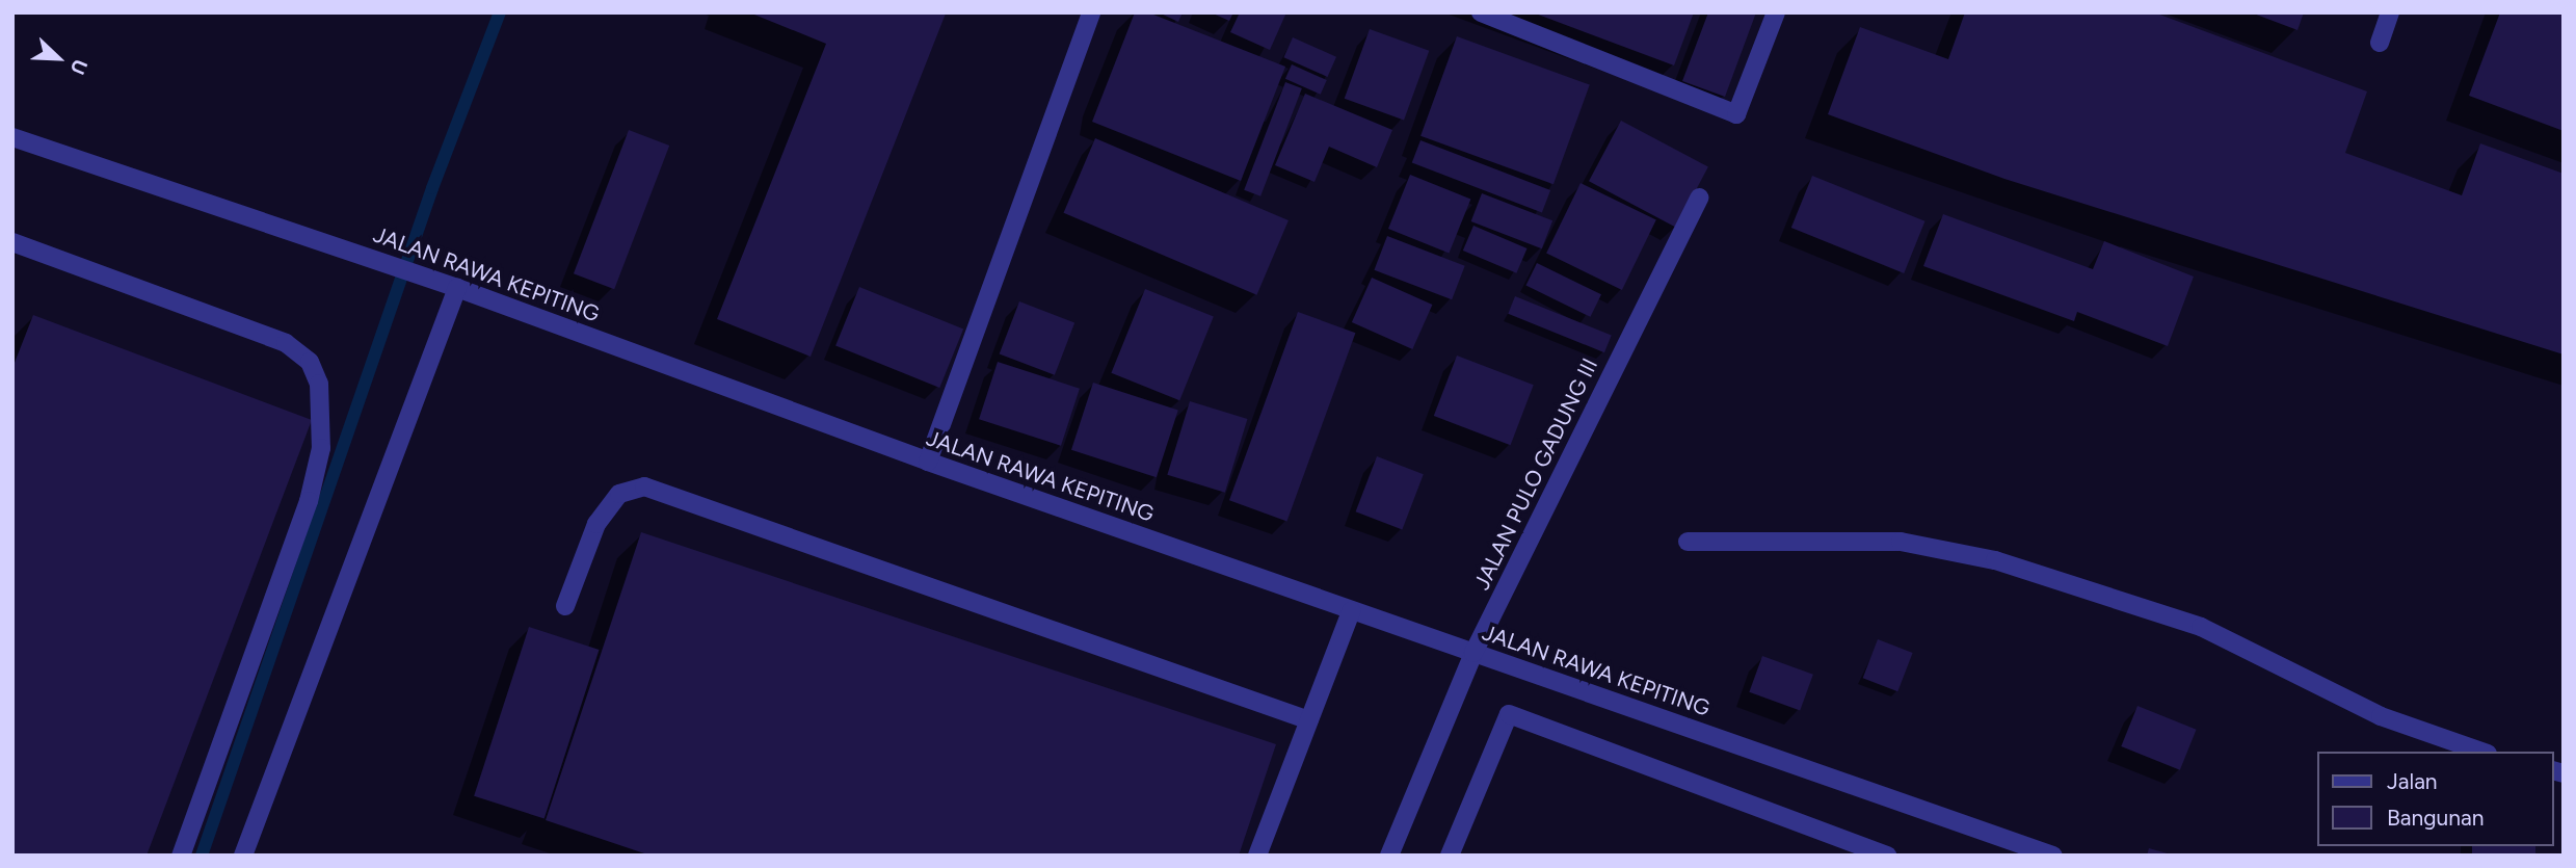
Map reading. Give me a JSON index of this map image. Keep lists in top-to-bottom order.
{
  "streets": {
    "street": ["JALAN RAWA KEPITING", "JALAN PULO GADUNG III"]
  },
  "crossings": [
    ["JALAN RAWA KEPITING", "JALAN PULO GADUNG III"]
  ],
  "legend": ["Jalan", "Bangunan"],
  "north": "bottom right"
}
